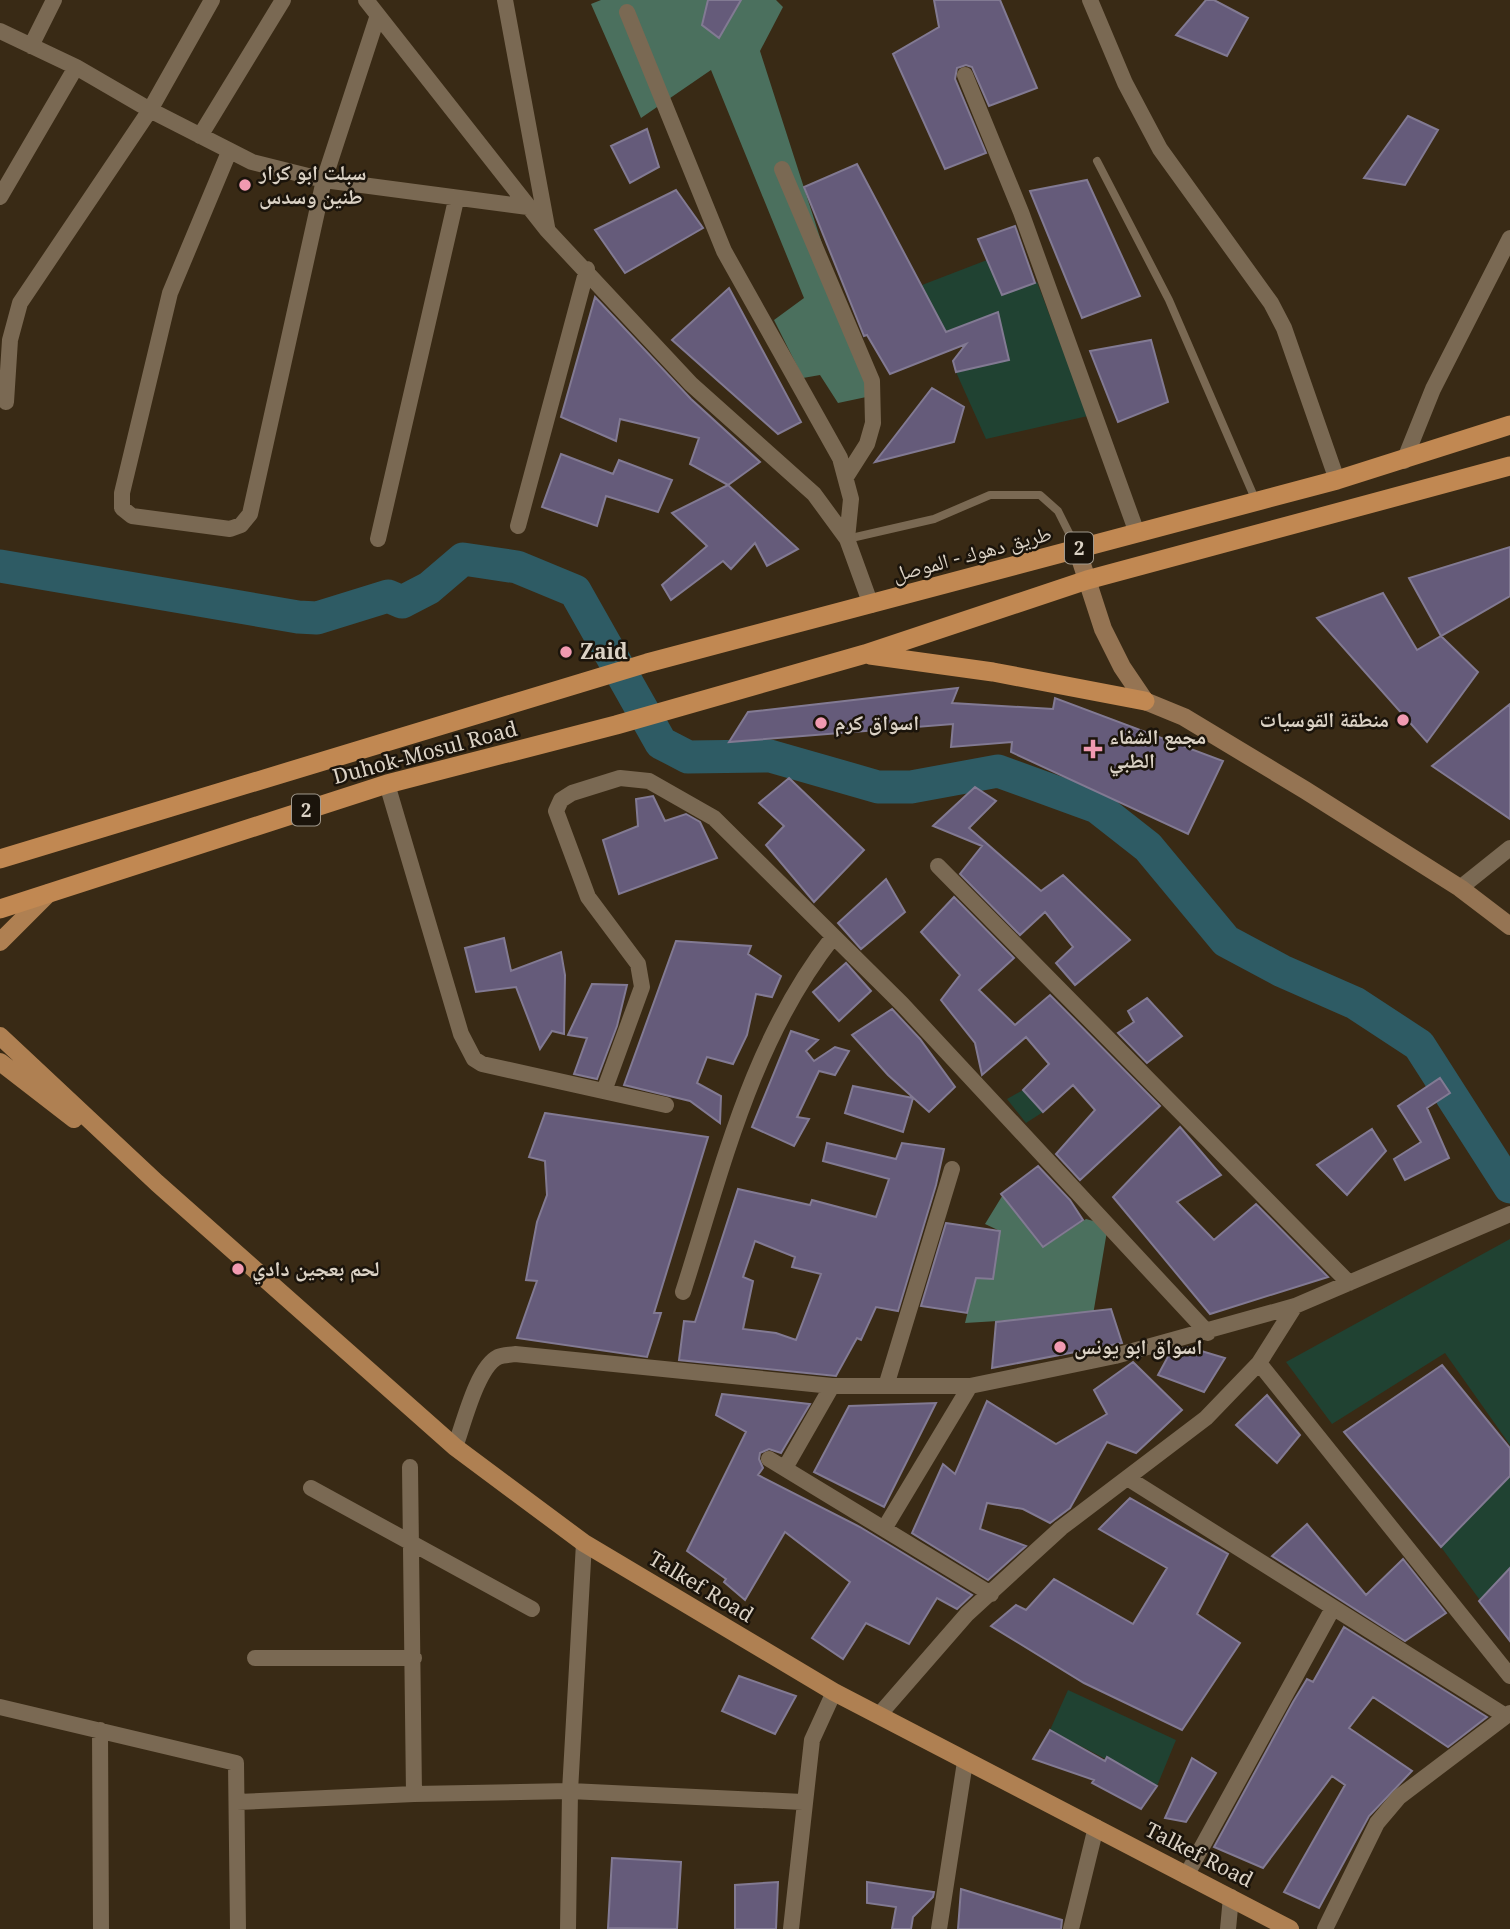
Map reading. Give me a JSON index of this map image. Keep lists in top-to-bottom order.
{
  "streets": {
    "highway": ["2", "طريق دهوك - الموصل", "Duhok-Mosul Road"],
    "main road": ["Talkef Road"]
  },
  "crossings": [
    ["2", "Duhok-Mosul Road"],
    ["طريق دهوك - الموصل", "Duhok-Mosul Road"]
  ],
  "places": {
    "other": [
      "سبلت ابو كرار طنين وسدس",
      "Zaid",
      "منطقة القوسيات",
      "اسواق كرم",
      "لحم بعجين دادي",
      "اسواق ابو يونس"
    ],
    "health": ["مجمع الشفاء الطبي"]
  }
}
